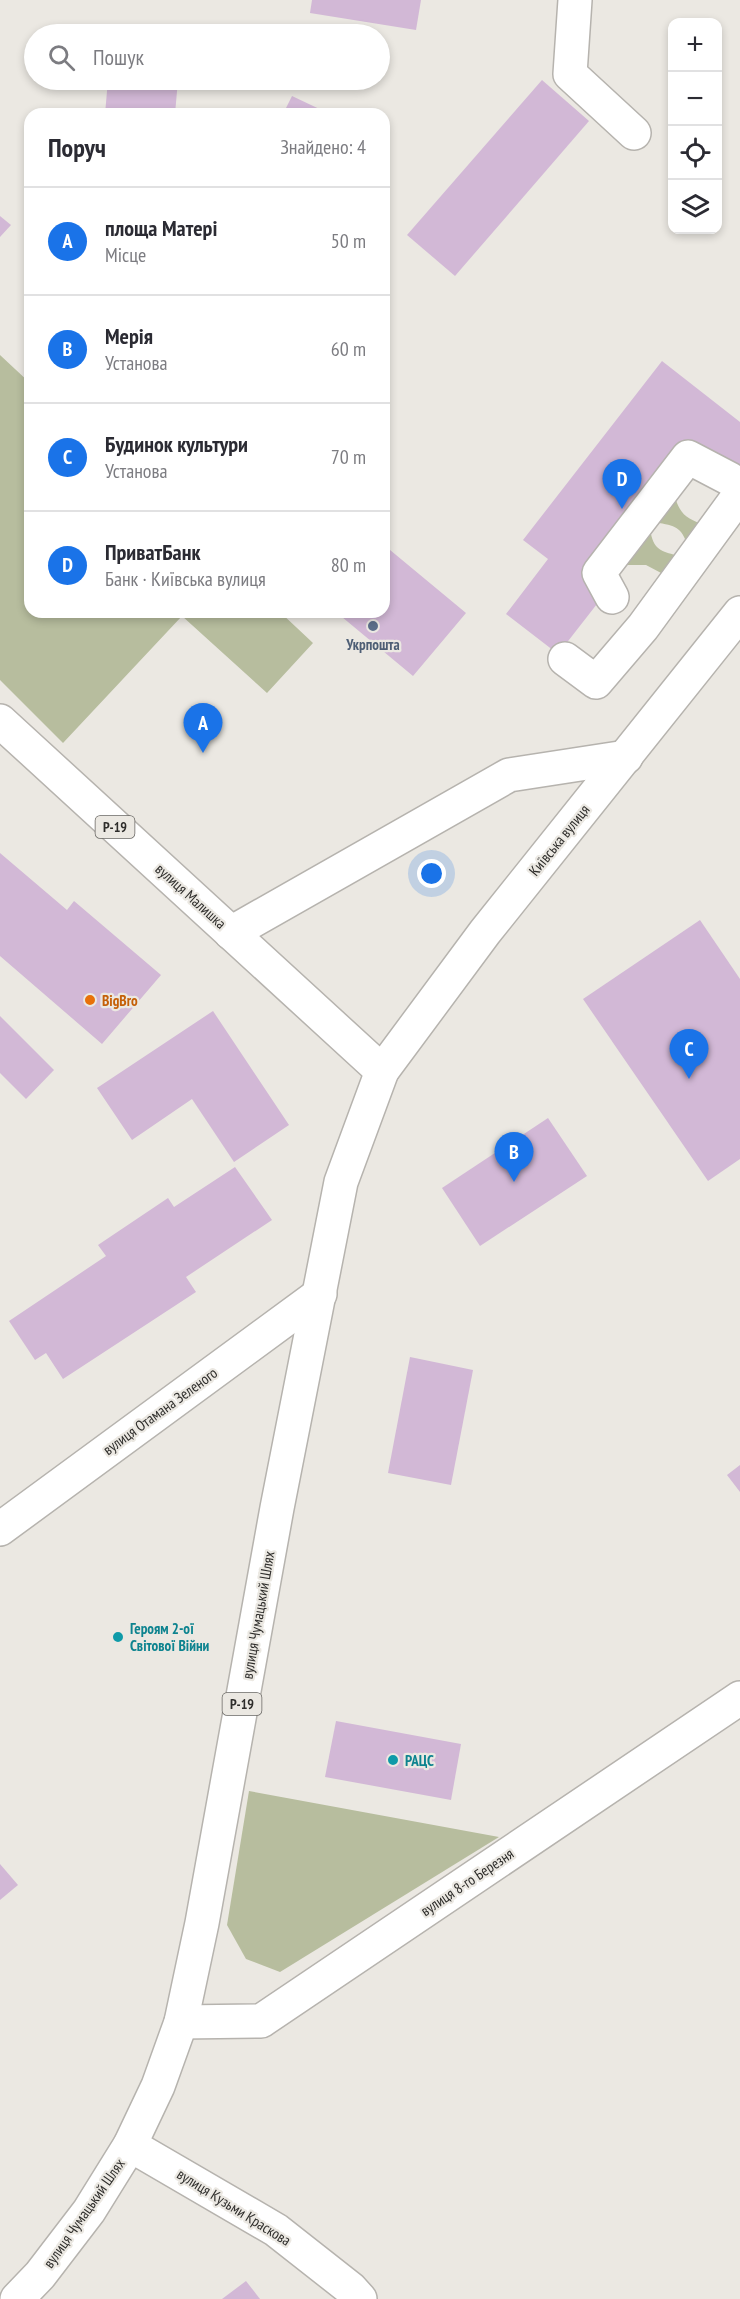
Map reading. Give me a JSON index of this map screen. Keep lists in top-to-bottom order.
{
  "streets": {
    "main road": [
      "Р-19",
      "Київська вулиця",
      "вулиця Малишка",
      "вулиця Отамана Зеленого",
      "вулиця Чумацький Шлях",
      "вулиця 8-го Березня",
      "вулиця Кузьми Краскова"
    ]
  },
  "crossings": [
    ["Київська вулиця", "вулиця Малишка"],
    ["Київська вулиця", "вулиця Чумацький Шлях"],
    ["вулиця Малишка", "вулиця Чумацький Шлях"],
    ["вулиця Отамана Зеленого", "вулиця Чумацький Шлях"],
    ["вулиця Чумацький Шлях", "вулиця 8-го Березня"],
    ["вулиця Чумацький Шлях", "вулиця Кузьми Краскова"]
  ],
  "places": [
    "Укрпошта",
    "BigBro",
    "Героям 2-ої Світової Війни",
    "РАЦС"
  ],
  "page": {
    "map_buttons": ["+", "−"],
    "search": "Пошук",
    "heading": ["Поруч", "Знайдено: 4"],
    "list": [
      {
        "mark": "A",
        "name": "площа Матері",
        "note": "Місце",
        "value": "50 m"
      },
      {
        "mark": "B",
        "name": "Мерія",
        "note": "Установа",
        "value": "60 m"
      },
      {
        "mark": "C",
        "name": "Будинок культури",
        "note": "Установа",
        "value": "70 m"
      },
      {
        "mark": "D",
        "name": "ПриватБанк",
        "note": "Банк · Київська вулиця",
        "value": "80 m"
      }
    ],
    "pins": [
      "D",
      "A",
      "C",
      "B"
    ]
  }
}
